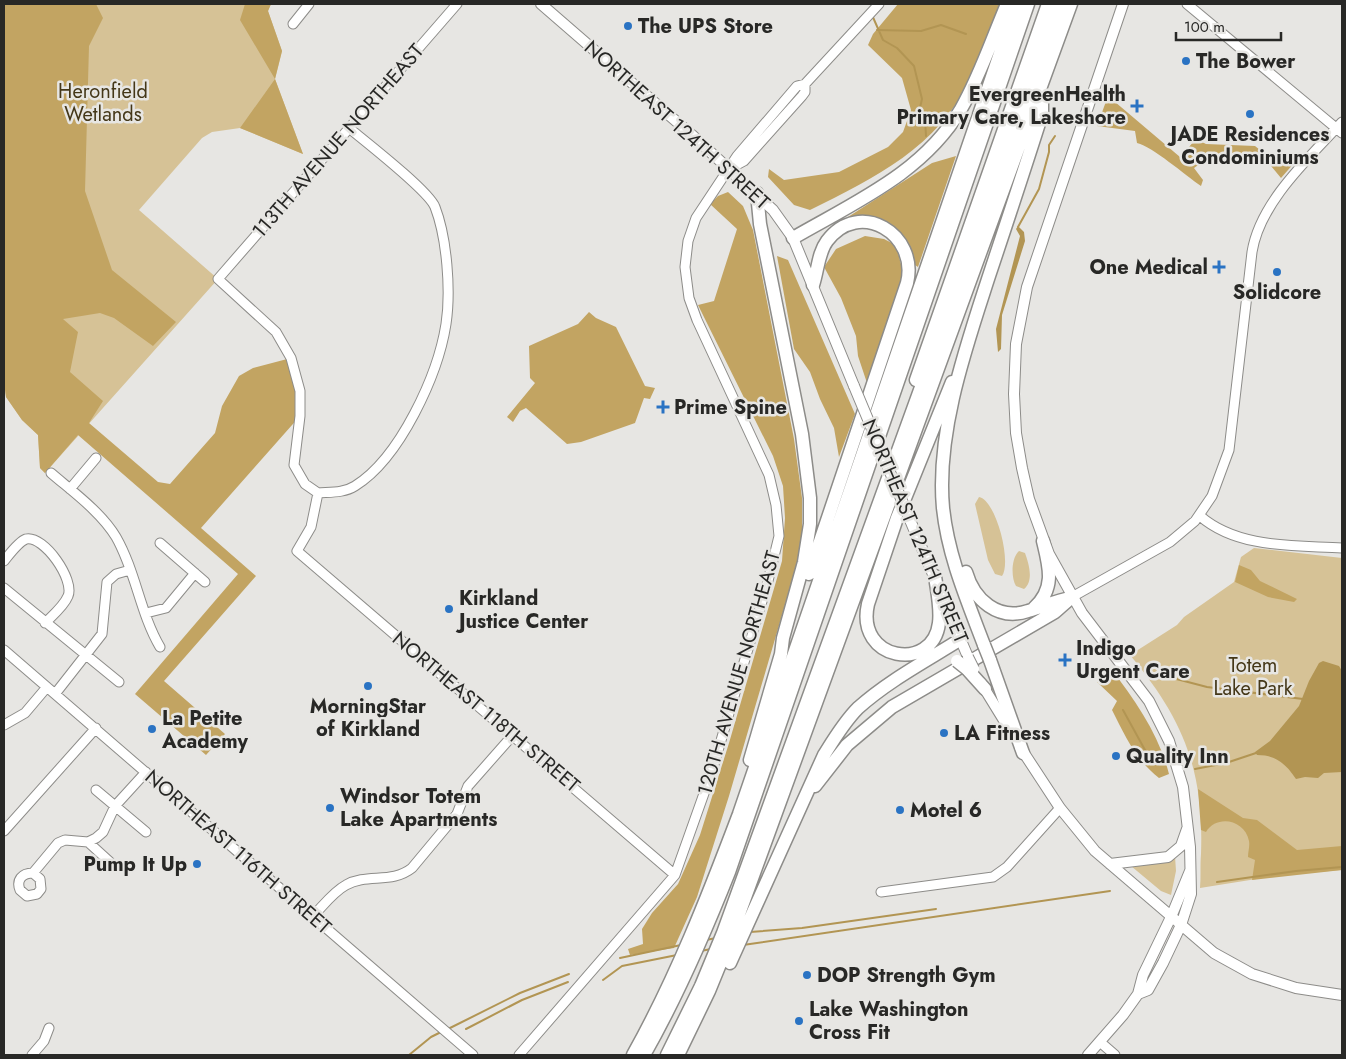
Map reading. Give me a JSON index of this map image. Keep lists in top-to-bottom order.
{
  "streets": {
    "main road": ["NORTHEAST 124TH STREET"],
    "street": [
      "113TH AVENUE NORTHEAST",
      "120TH AVENUE NORTHEAST",
      "NORTHEAST 118TH STREET",
      "NORTHEAST 116TH STREET"
    ]
  },
  "crossings": [
    ["NORTHEAST 124TH STREET", "120TH AVENUE NORTHEAST"],
    ["113TH AVENUE NORTHEAST", "NORTHEAST 118TH STREET"],
    ["120TH AVENUE NORTHEAST", "NORTHEAST 118TH STREET"]
  ],
  "parks": ["Heronfield Wetlands", "Totem Lake Park"],
  "places": {
    "other": [
      "The UPS Store",
      "The Bower",
      "JADE Residences Condominiums",
      "Solidcore",
      "Kirkland Justice Center",
      "MorningStar of Kirkland",
      "La Petite Academy",
      "LA Fitness",
      "Quality Inn",
      "Windsor Totem Lake Apartments",
      "Motel 6",
      "Pump It Up",
      "DOP Strength Gym",
      "Lake Washington Cross Fit"
    ],
    "health": [
      "EvergreenHealth Primary Care, Lakeshore",
      "One Medical",
      "Prime Spine",
      "Indigo Urgent Care"
    ]
  },
  "scale_bar": "100 m"
}
